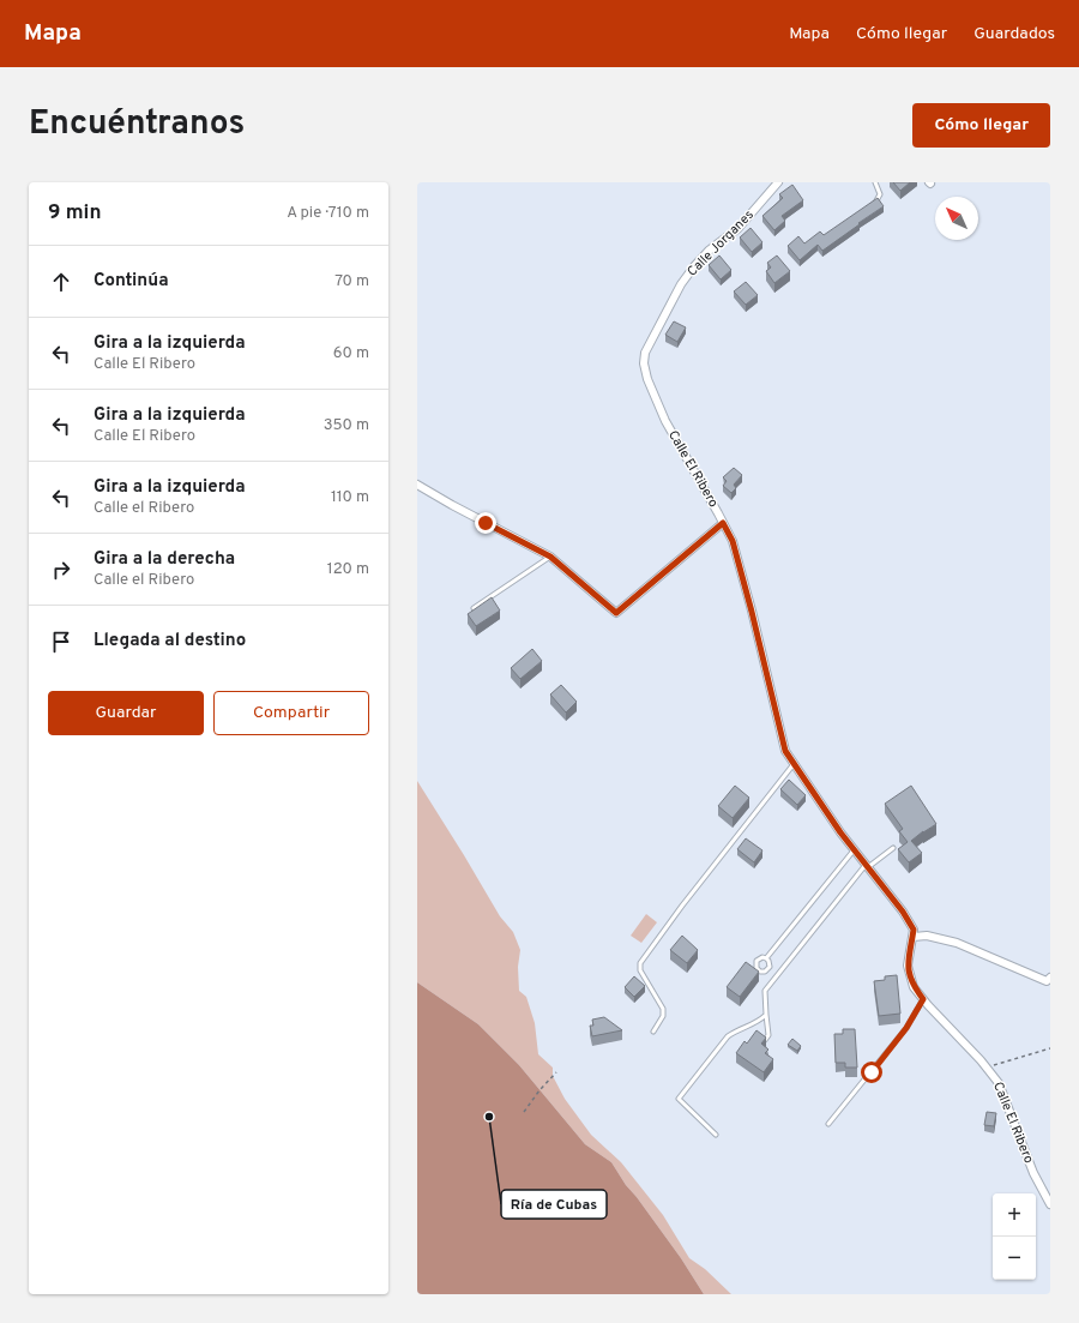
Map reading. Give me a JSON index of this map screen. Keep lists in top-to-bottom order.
{
  "streets": {
    "street": ["Calle Jorganes", "Calle El Ribero"]
  },
  "crossings": [
    ["Calle Jorganes", "Calle El Ribero"]
  ],
  "places": ["Ría de Cubas"],
  "north": "top left",
  "page": {
    "header": "Mapa",
    "nav": ["Mapa", "Cómo llegar", "Guardados"],
    "title": "Encuéntranos",
    "buttons": [
      "Cómo llegar",
      ["Guardar", "Compartir"]
    ],
    "heading": ["9 min", "A pie · 710 m"],
    "list": [
      ["Continúa", "70 m"],
      ["Gira a la izquierda", "Calle El Ribero", "60 m"],
      ["Gira a la izquierda", "Calle El Ribero", "350 m"],
      ["Gira a la izquierda", "Calle el Ribero", "110 m"],
      ["Gira a la derecha", "Calle el Ribero", "120 m"],
      "Llegada al destino"
    ],
    "map_buttons": ["+", "−"]
  }
}
